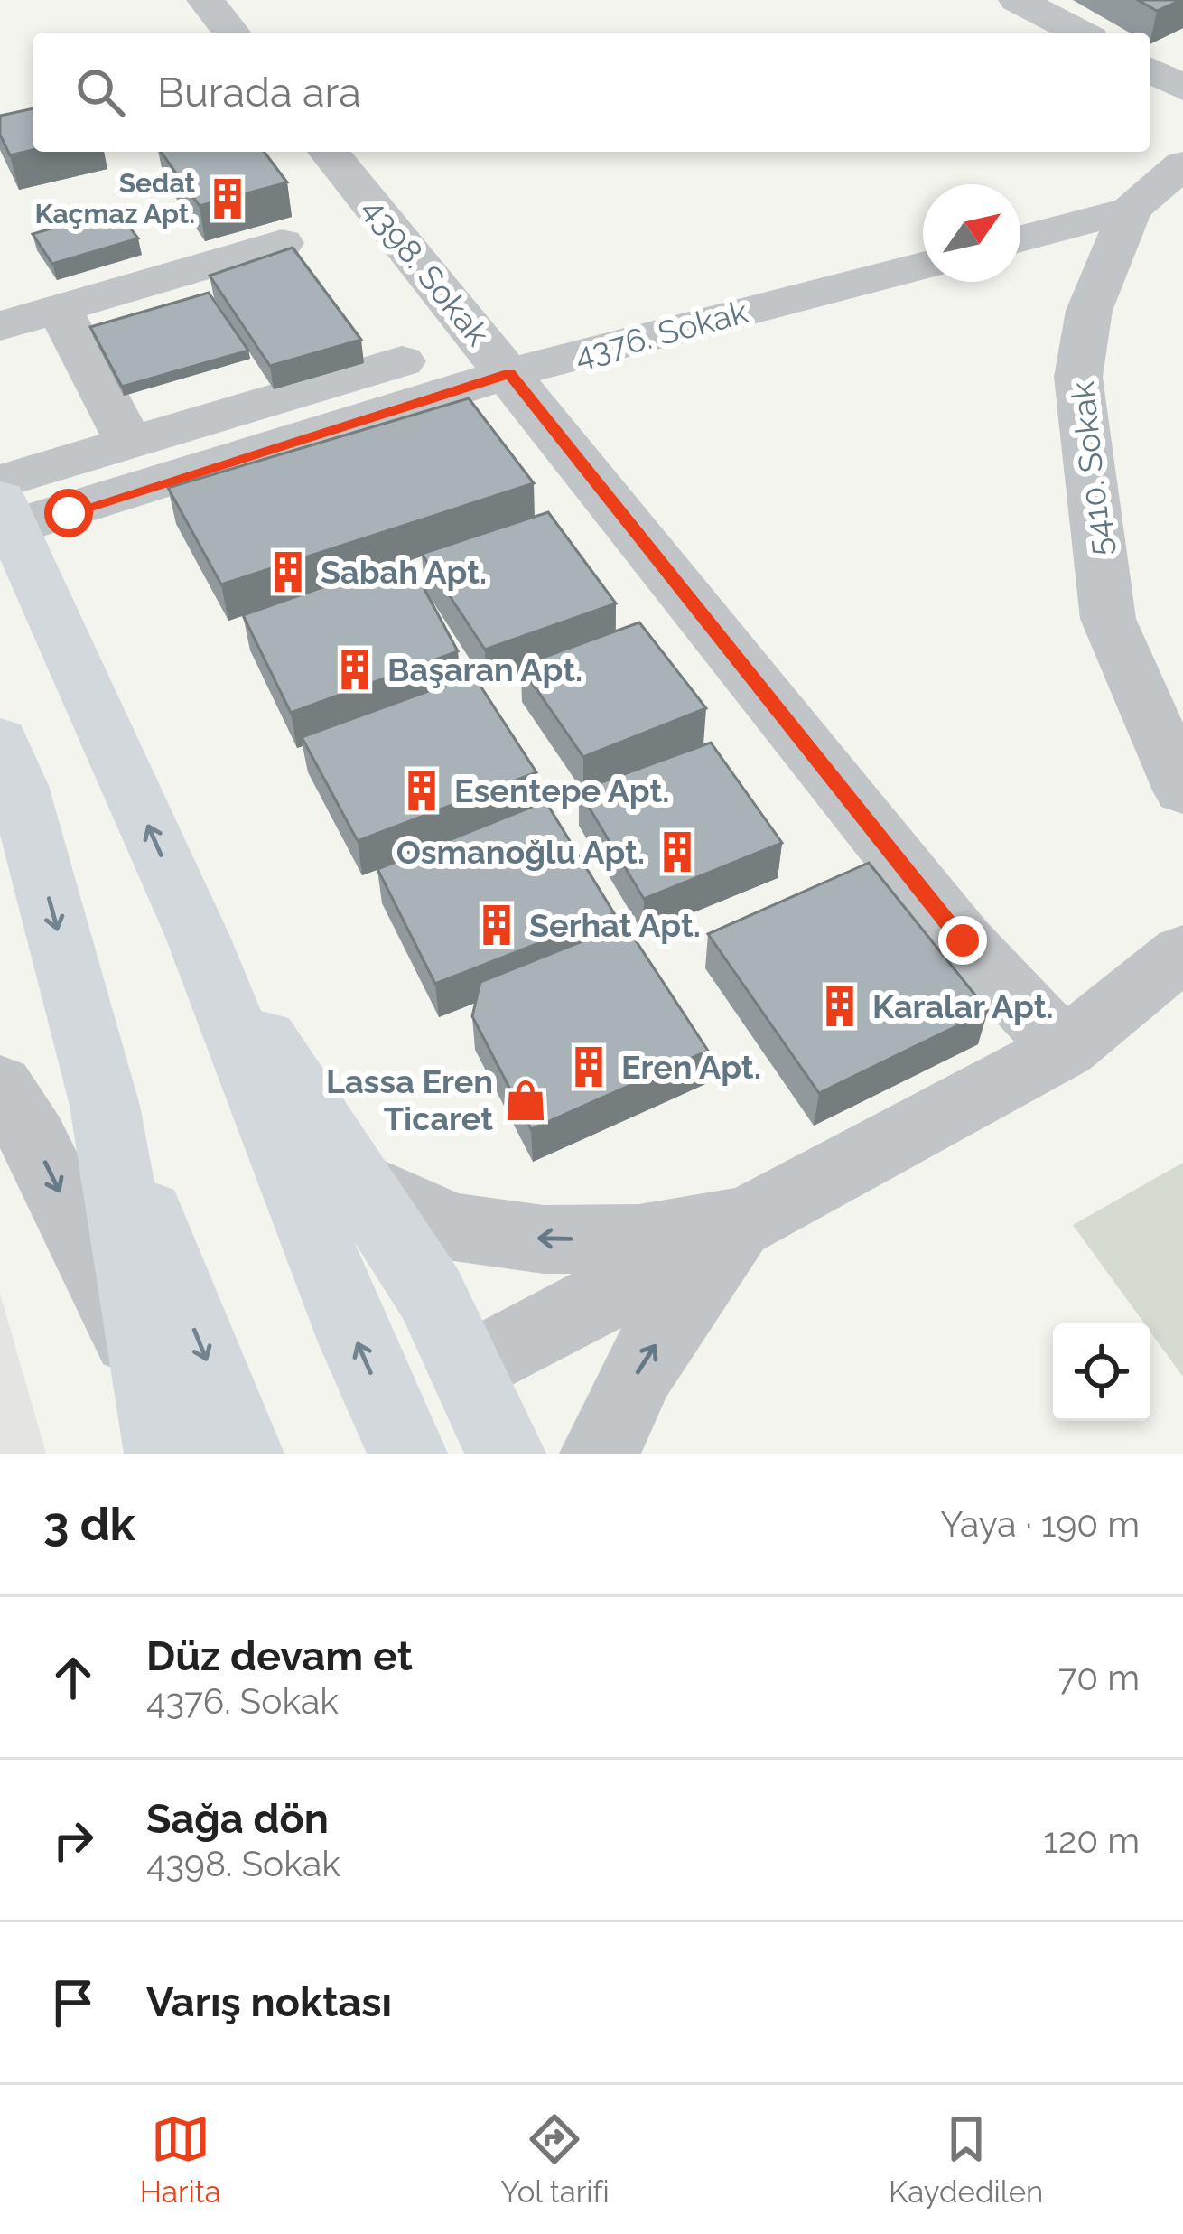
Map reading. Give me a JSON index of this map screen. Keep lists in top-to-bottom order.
{
  "streets": {
    "street": ["4398. Sokak", "4376. Sokak", "5410. Sokak"]
  },
  "crossings": [
    ["4398. Sokak", "4376. Sokak"]
  ],
  "places": {
    "building": [
      "Sedat Kaçmaz Apt.",
      "Sabah Apt.",
      "Başaran Apt.",
      "Esentepe Apt.",
      "Osmanoğlu Apt.",
      "Serhat Apt.",
      "Karalar Apt.",
      "Eren Apt."
    ],
    "shop": ["Lassa Eren Ticaret"]
  },
  "north": "top right",
  "page": {
    "search": "Burada ara",
    "heading": ["3 dk", "Yaya · 190 m"],
    "list": [
      ["Düz devam et", "4376. Sokak", "70 m"],
      ["Sağa dön", "4398. Sokak", "120 m"],
      "Varış noktası"
    ],
    "nav": ["Harita", "Yol tarifi", "Kaydedilen"]
  }
}
